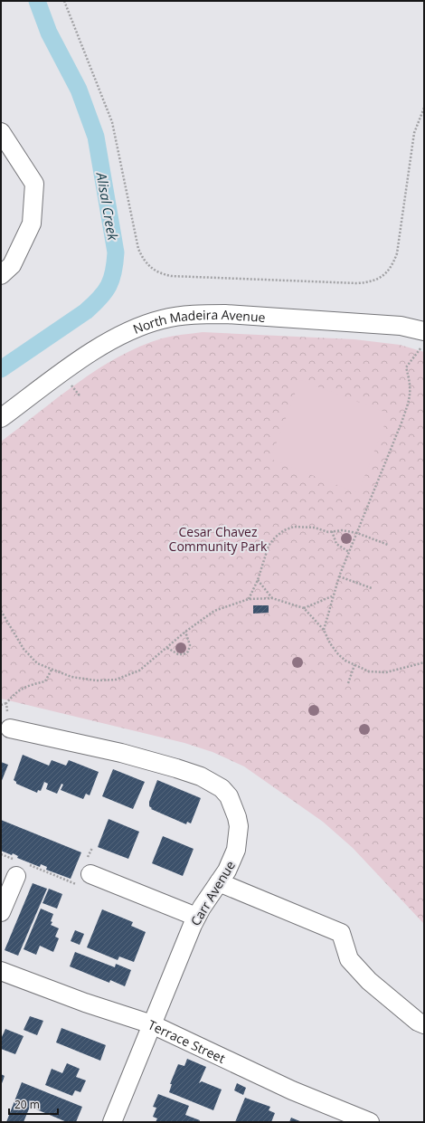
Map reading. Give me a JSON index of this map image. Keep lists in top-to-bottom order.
{
  "streets": {
    "street": ["North Madeira Avenue", "Carr Avenue", "Terrace Street"]
  },
  "crossings": [
    ["Carr Avenue", "Terrace Street"]
  ],
  "water": ["Alisal Creek"],
  "parks": ["Cesar Chavez Community Park"],
  "scale_bar": "20 m"
}
